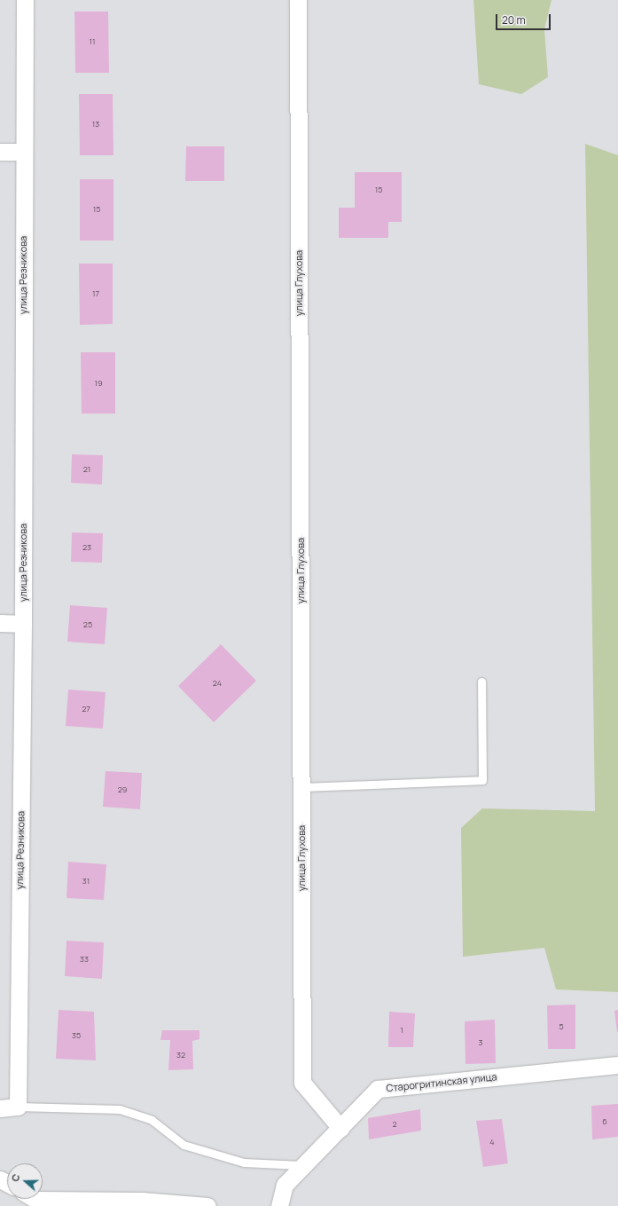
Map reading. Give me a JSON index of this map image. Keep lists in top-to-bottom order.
{
  "streets": {
    "street": ["улица Резникова", "улица Глухова", "Старогритинская улица"]
  },
  "crossings": [
    ["улица Глухова", "Старогритинская улица"]
  ],
  "house_numbers": [
    "11",
    "13",
    "15",
    "15",
    "17",
    "19",
    "21",
    "23",
    "25",
    "24",
    "27",
    "29",
    "31",
    "33",
    "5",
    "1",
    "35",
    "3",
    "32",
    "6",
    "2",
    "4"
  ],
  "scale_bar": "20 m",
  "north": "left"
}
